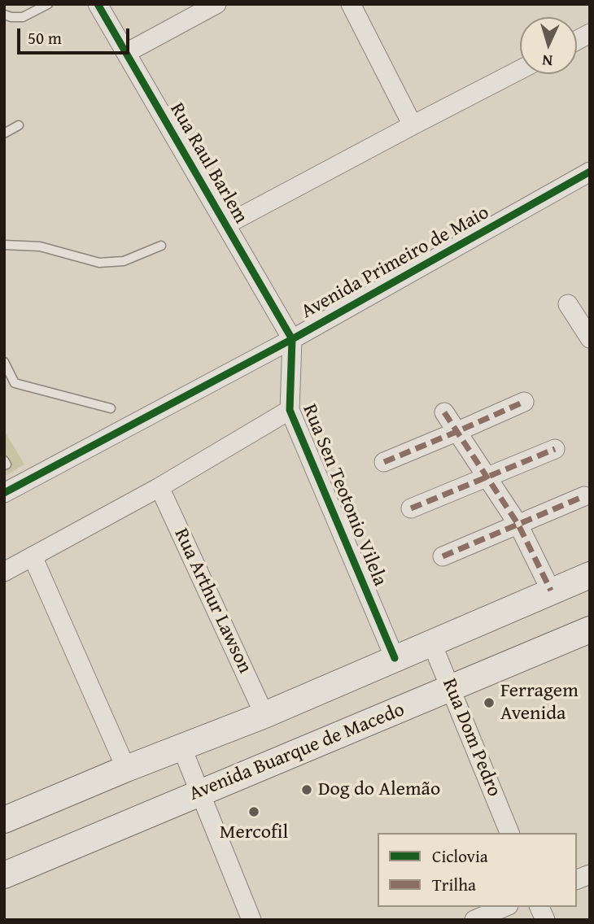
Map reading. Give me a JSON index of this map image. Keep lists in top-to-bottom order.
{
  "streets": {
    "main road": ["Avenida Buarque de Macedo"],
    "street": [
      "Rua Raul Barlem",
      "Avenida Primeiro de Maio",
      "Rua Sen Teotonio Vilela",
      "Rua Arthur Lawson",
      "Rua Dom Pedro"
    ]
  },
  "crossings": [
    ["Rua Raul Barlem", "Avenida Primeiro de Maio"],
    ["Rua Raul Barlem", "Rua Sen Teotonio Vilela"],
    ["Avenida Primeiro de Maio", "Rua Sen Teotonio Vilela"],
    ["Rua Dom Pedro", "Avenida Buarque de Macedo"]
  ],
  "places": ["Ferragem Avenida", "Dog do Alemão", "Mercofil"],
  "legend": ["Ciclovia", "Trilha"],
  "scale_bar": "50 m",
  "north": "bottom"
}
